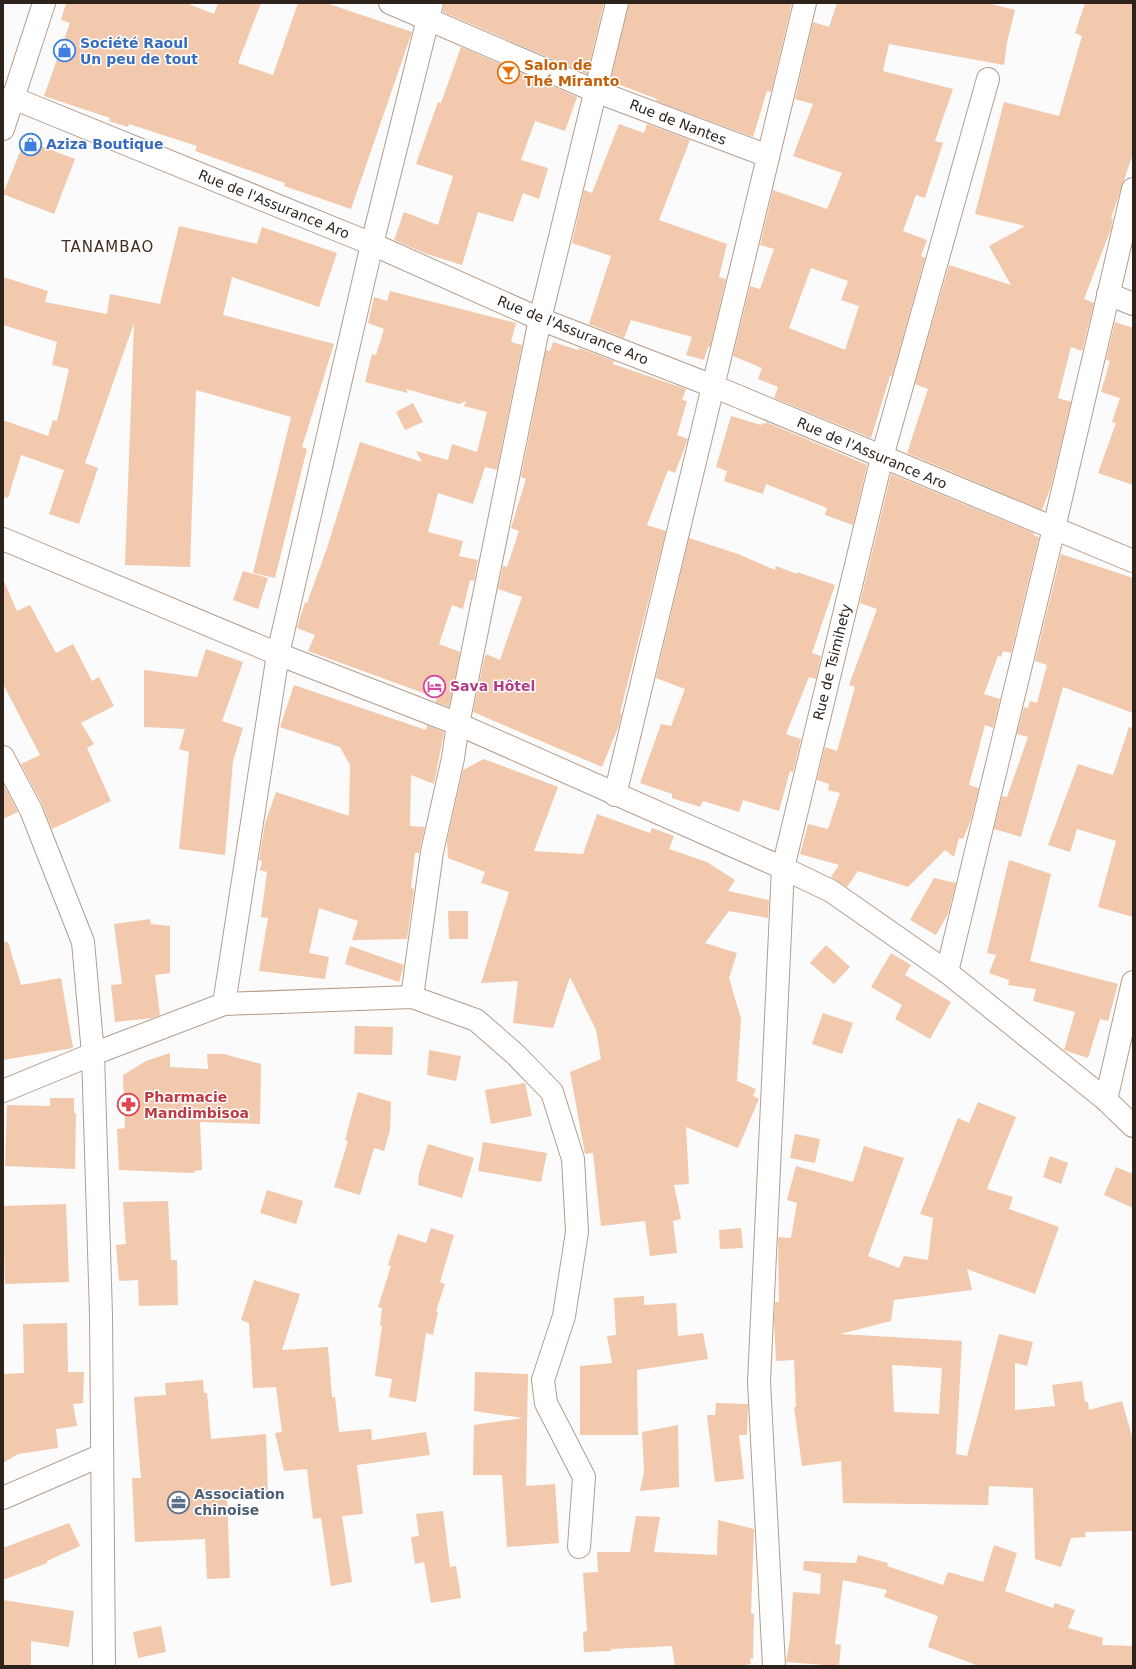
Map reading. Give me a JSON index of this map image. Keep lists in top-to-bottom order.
{
  "streets": {
    "street": ["Rue de Nantes", "Rue de l'Assurance Aro", "Rue de Tsimihety"]
  },
  "crossings": [
    ["Rue de l'Assurance Aro", "Rue de Tsimihety"]
  ],
  "districts": ["TANAMBAO"],
  "places": {
    "shop": ["Société Raoul Un peu de tout", "Aziza Boutique"],
    "bar": ["Salon de Thé Miranto"],
    "hotel": ["Sava Hôtel"],
    "pharmacy": ["Pharmacie Mandimbisoa"],
    "office": ["Association chinoise"]
  }
}
